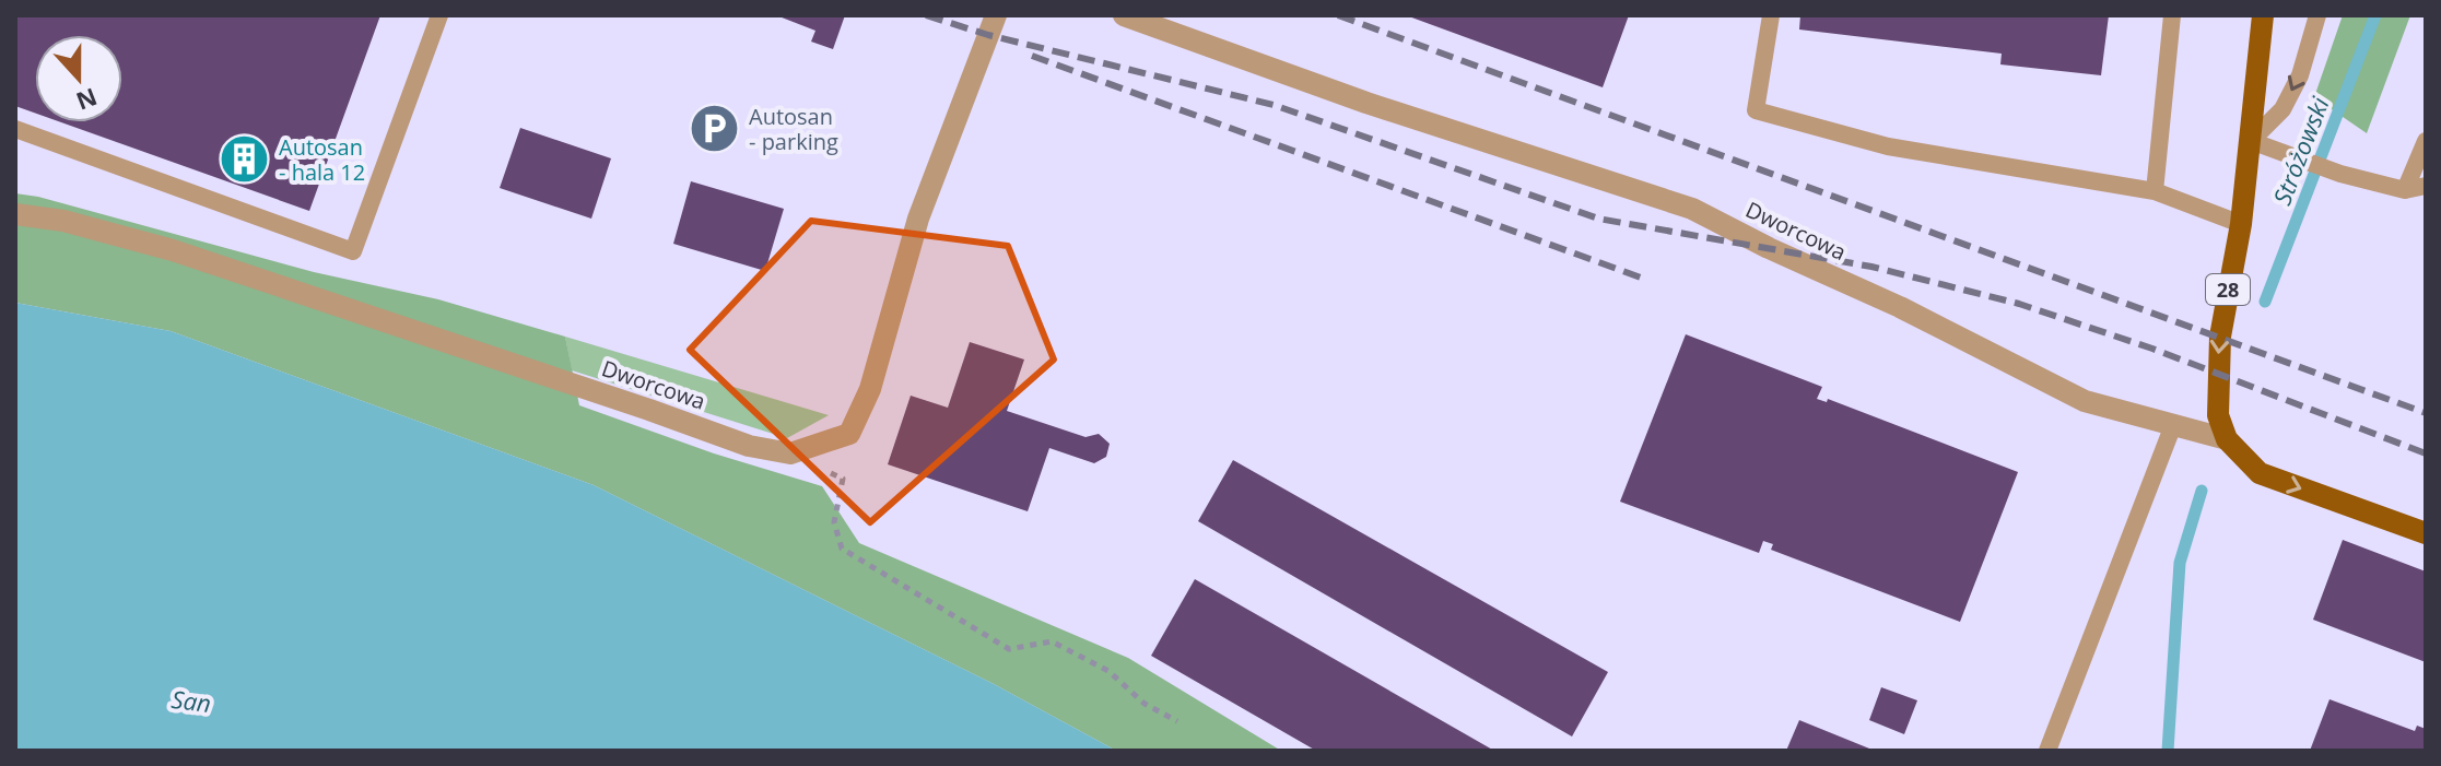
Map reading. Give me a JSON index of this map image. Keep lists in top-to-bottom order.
{
  "streets": {
    "main road": ["28"],
    "street": ["Dworcowa"]
  },
  "crossings": [
    ["Dworcowa", "28"]
  ],
  "water": ["Stróżowski", "San"],
  "places": {
    "parking": ["Autosan - parking"],
    "building": ["Autosan - hala 12"]
  },
  "north": "bottom"
}
